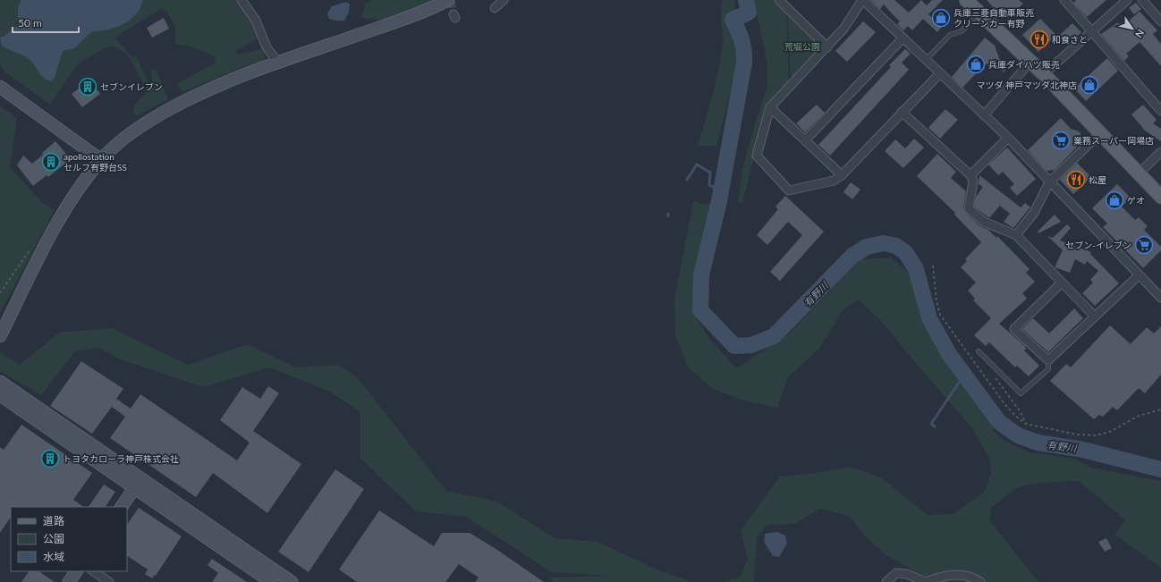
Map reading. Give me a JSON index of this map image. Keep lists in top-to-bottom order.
{
  "water": ["有野川"],
  "parks": ["荒堀公園"],
  "places": {
    "shop": [
      "兵庫三菱自動車販売 クリーンカー有野",
      "兵庫ダイハツ販売",
      "マツダ 神戸マツダ北神店",
      "ゲオ"
    ],
    "restaurant": ["和食さと", "松屋"],
    "building": ["セブンイレブン", "apollostation セルフ有野台SS", "トヨタカローラ神戸株式会社"],
    "supermarket": ["業務スーパー岡場店", "セブン-イレブン"]
  },
  "legend": ["道路", "公園", "水域"],
  "scale_bar": "50 m",
  "north": "bottom right"
}
